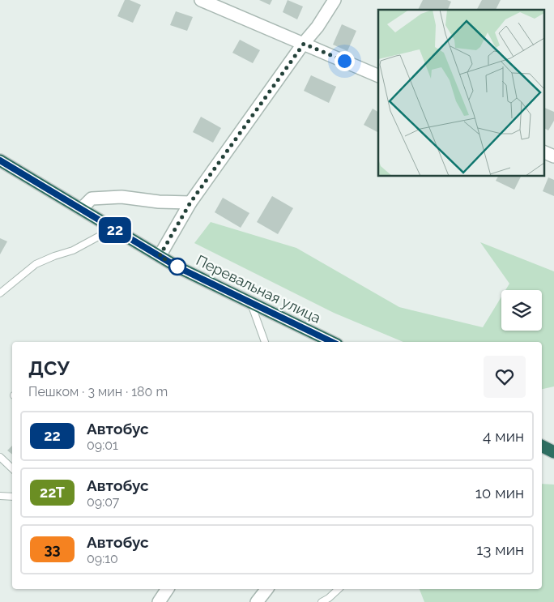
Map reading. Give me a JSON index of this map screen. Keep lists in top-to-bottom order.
{
  "streets": {
    "highway": ["Перевальная улица"]
  },
  "lines": ["bus line 22"],
  "page": {
    "on_map": "22",
    "heading": ["ДСУ", "Пешком · 3 мин · 180 m"],
    "list": [
      {
        "mark": "22",
        "name": "Автобус",
        "note": "09:01",
        "value": "4 мин"
      },
      {
        "mark": "22Т",
        "name": "Автобус",
        "note": "09:07",
        "value": "10 мин"
      },
      {
        "mark": "33",
        "name": "Автобус",
        "note": "09:10",
        "value": "13 мин"
      }
    ]
  }
}
